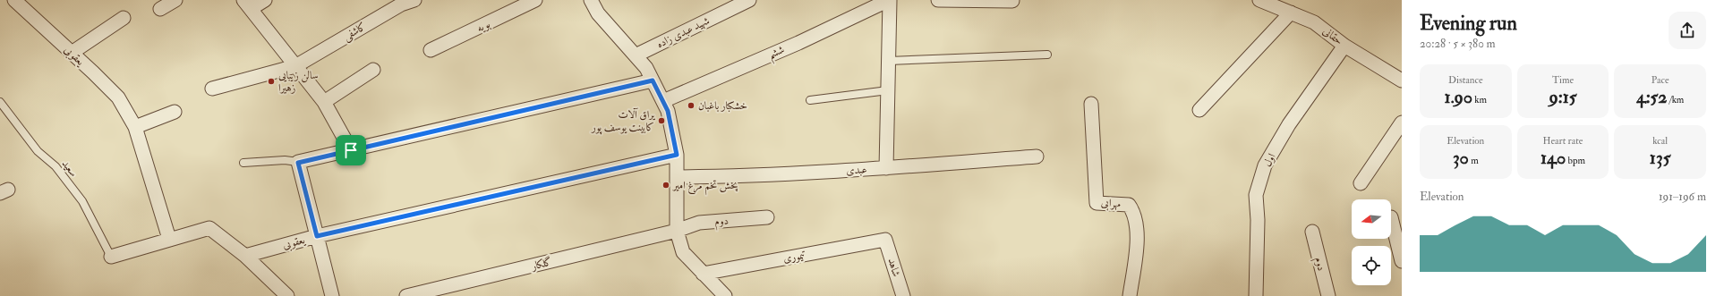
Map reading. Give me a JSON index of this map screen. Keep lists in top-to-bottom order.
{
  "streets": {
    "street": [
      "بویه",
      "کاشفی",
      "شهید عبدی زاده",
      "حقانی",
      "ششم",
      "یعقوبی",
      "اول",
      "عبدی",
      "مهرابی",
      "دوم",
      "تیموری",
      "گلکار",
      "شاهد"
    ],
    "lane": ["سعید"]
  },
  "crossings": [
    ["حقانی", "اول"],
    ["دوم", "گلکار"],
    ["تیموری", "شاهد"]
  ],
  "places": [
    "سالن زیبایی زهیرا",
    "خشکبار باغبان",
    "یراق آلات کابینت یوسف پور",
    "پخش تخم مرغ امیر"
  ],
  "north": "left",
  "page": {
    "heading": ["Evening run", "20:28 · 5 × 380 m"],
    "stats": [
      ["Distance", "1.90 km"],
      ["Time", "9:15"],
      ["Pace", "4:52 /km"],
      ["Elevation", "30 m"],
      ["Heart rate", "140 bpm"],
      ["kcal", "135"]
    ],
    "chart": ["Elevation", "191–196 m"]
  }
}
